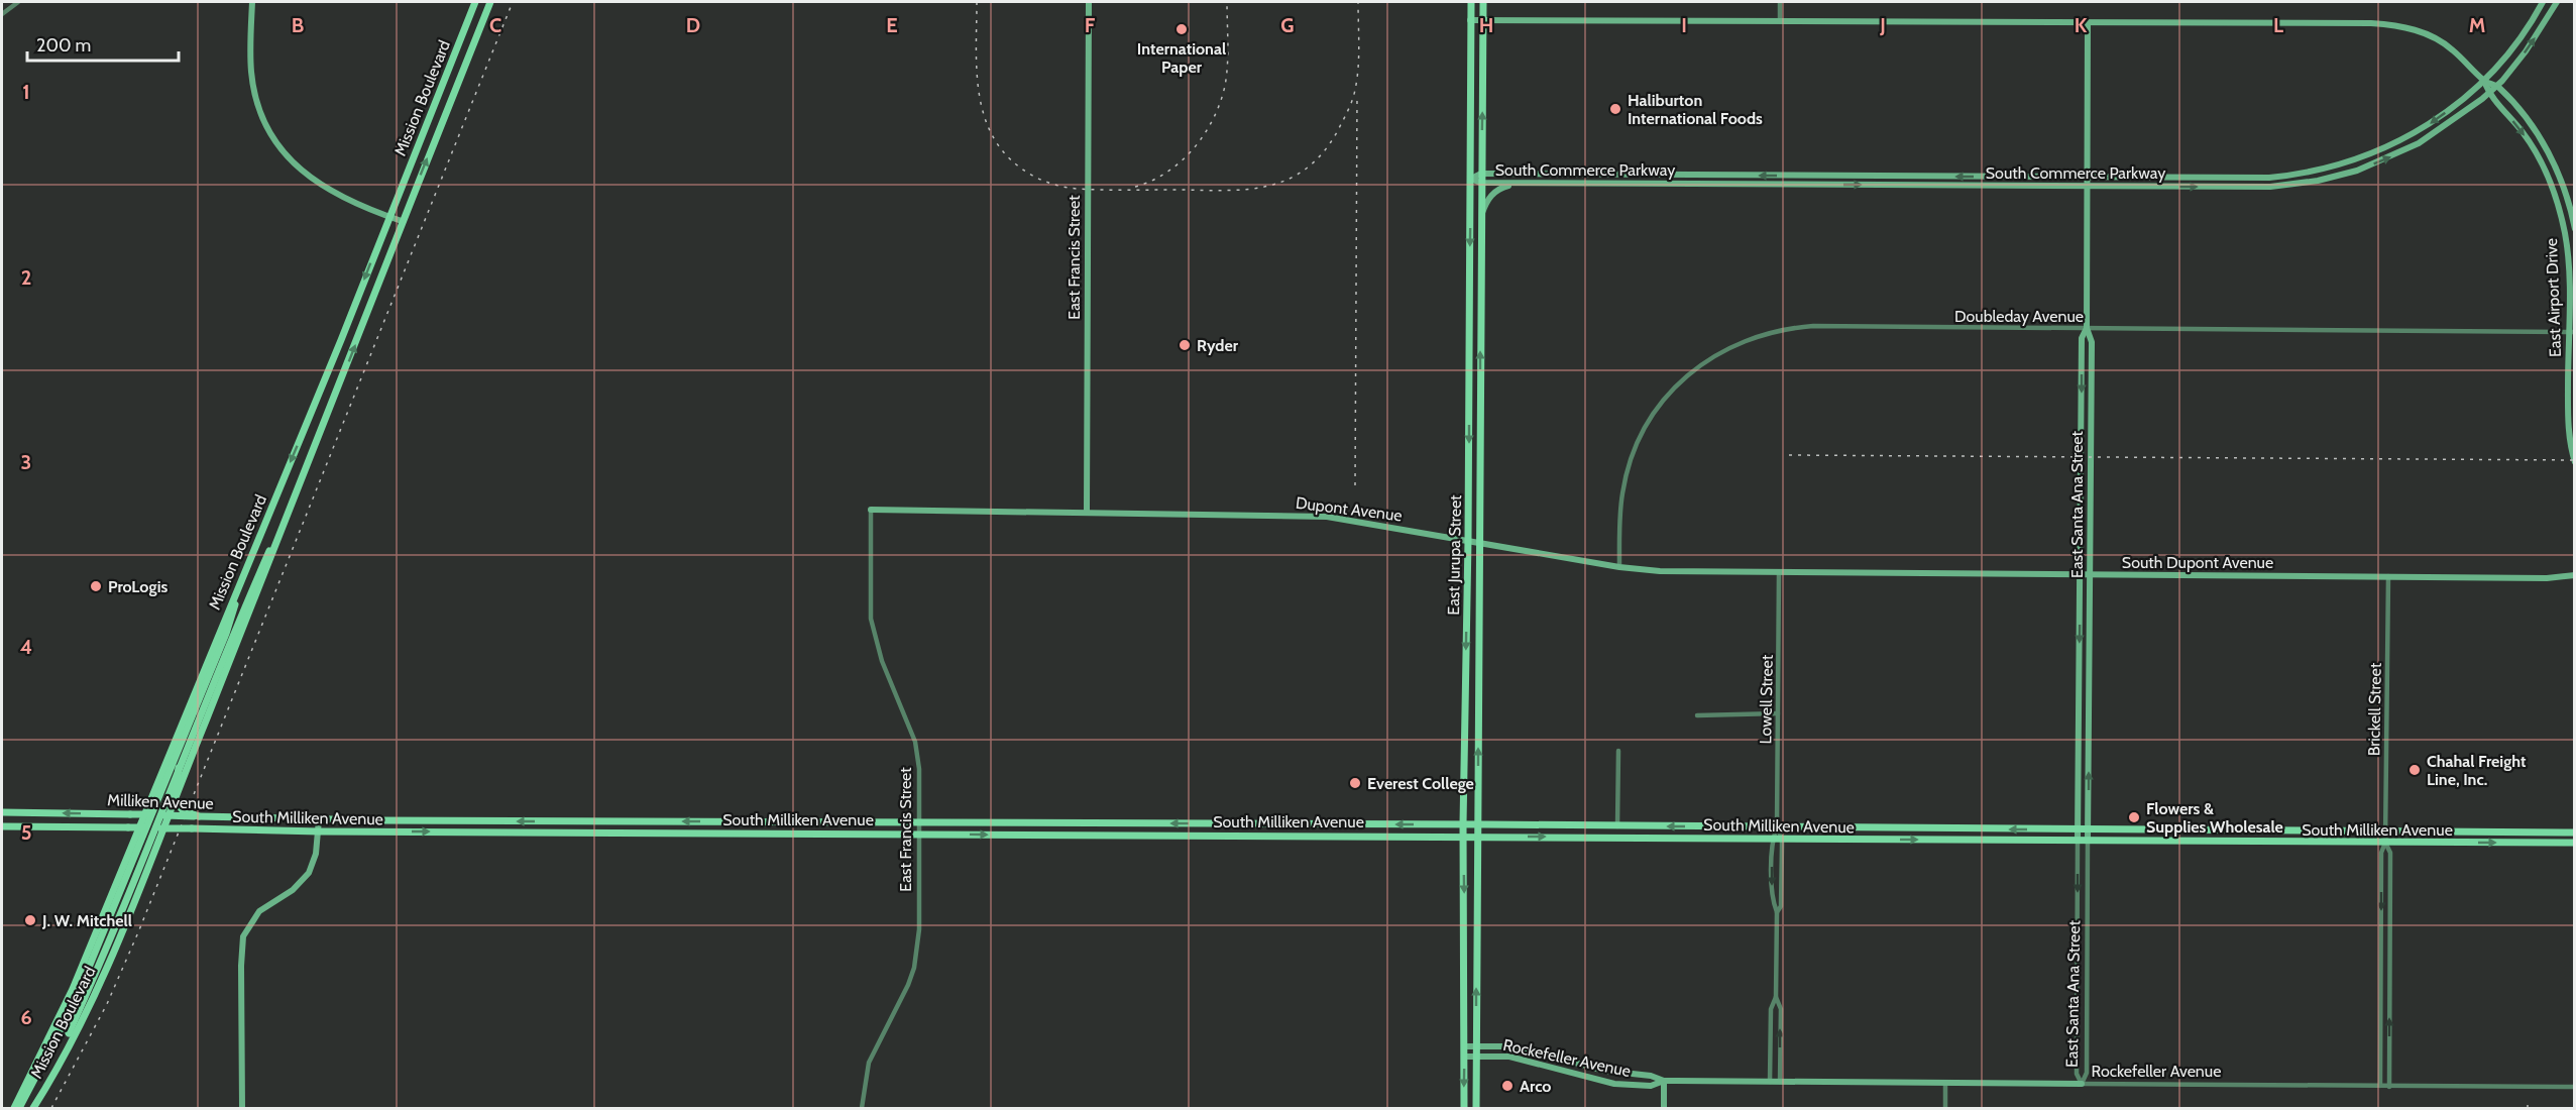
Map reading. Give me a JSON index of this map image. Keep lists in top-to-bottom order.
{
  "streets": {
    "main road": [
      "Mission Boulevard",
      "East Jurupa Street",
      "Milliken Avenue",
      "South Milliken Avenue"
    ],
    "street": [
      "South Commerce Parkway",
      "East Francis Street",
      "East Airport Drive",
      "Doubleday Avenue",
      "East Santa Ana Street",
      "Dupont Avenue",
      "South Dupont Avenue",
      "Lowell Street",
      "Brickell Street",
      "Rockefeller Avenue"
    ]
  },
  "crossings": [
    ["South Commerce Parkway", "East Airport Drive"],
    ["South Commerce Parkway", "East Santa Ana Street"],
    ["South Commerce Parkway", "East Jurupa Street"],
    ["East Francis Street", "Dupont Avenue"],
    ["East Francis Street", "South Milliken Avenue"],
    ["East Airport Drive", "Doubleday Avenue"],
    ["Doubleday Avenue", "East Santa Ana Street"],
    ["Doubleday Avenue", "Dupont Avenue"],
    ["East Santa Ana Street", "South Dupont Avenue"],
    ["East Santa Ana Street", "South Milliken Avenue"],
    ["East Santa Ana Street", "Rockefeller Avenue"],
    ["Dupont Avenue", "East Jurupa Street"],
    ["Dupont Avenue", "South Dupont Avenue"],
    ["Dupont Avenue", "Lowell Street"],
    ["East Jurupa Street", "South Milliken Avenue"],
    ["East Jurupa Street", "Rockefeller Avenue"],
    ["South Dupont Avenue", "Brickell Street"],
    ["Lowell Street", "South Milliken Avenue"],
    ["Lowell Street", "Rockefeller Avenue"],
    ["Brickell Street", "South Milliken Avenue"],
    ["Brickell Street", "Rockefeller Avenue"],
    ["Milliken Avenue", "South Milliken Avenue"]
  ],
  "one_way": ["Milliken Avenue"],
  "places": [
    "International Paper",
    "Haliburton International Foods",
    "Ryder",
    "ProLogis",
    "Chahal Freight Line, Inc.",
    "Everest College",
    "Flowers & Supplies Wholesale",
    "J. W. Mitchell",
    "Arco"
  ],
  "scale_bar": "200 m",
  "grid": {
    "columns": [
      "B",
      "C",
      "D",
      "E",
      "F",
      "G",
      "H",
      "I",
      "J",
      "K",
      "L",
      "M"
    ],
    "rows": [
      "1",
      "2",
      "3",
      "4",
      "5",
      "6"
    ]
  }
}
